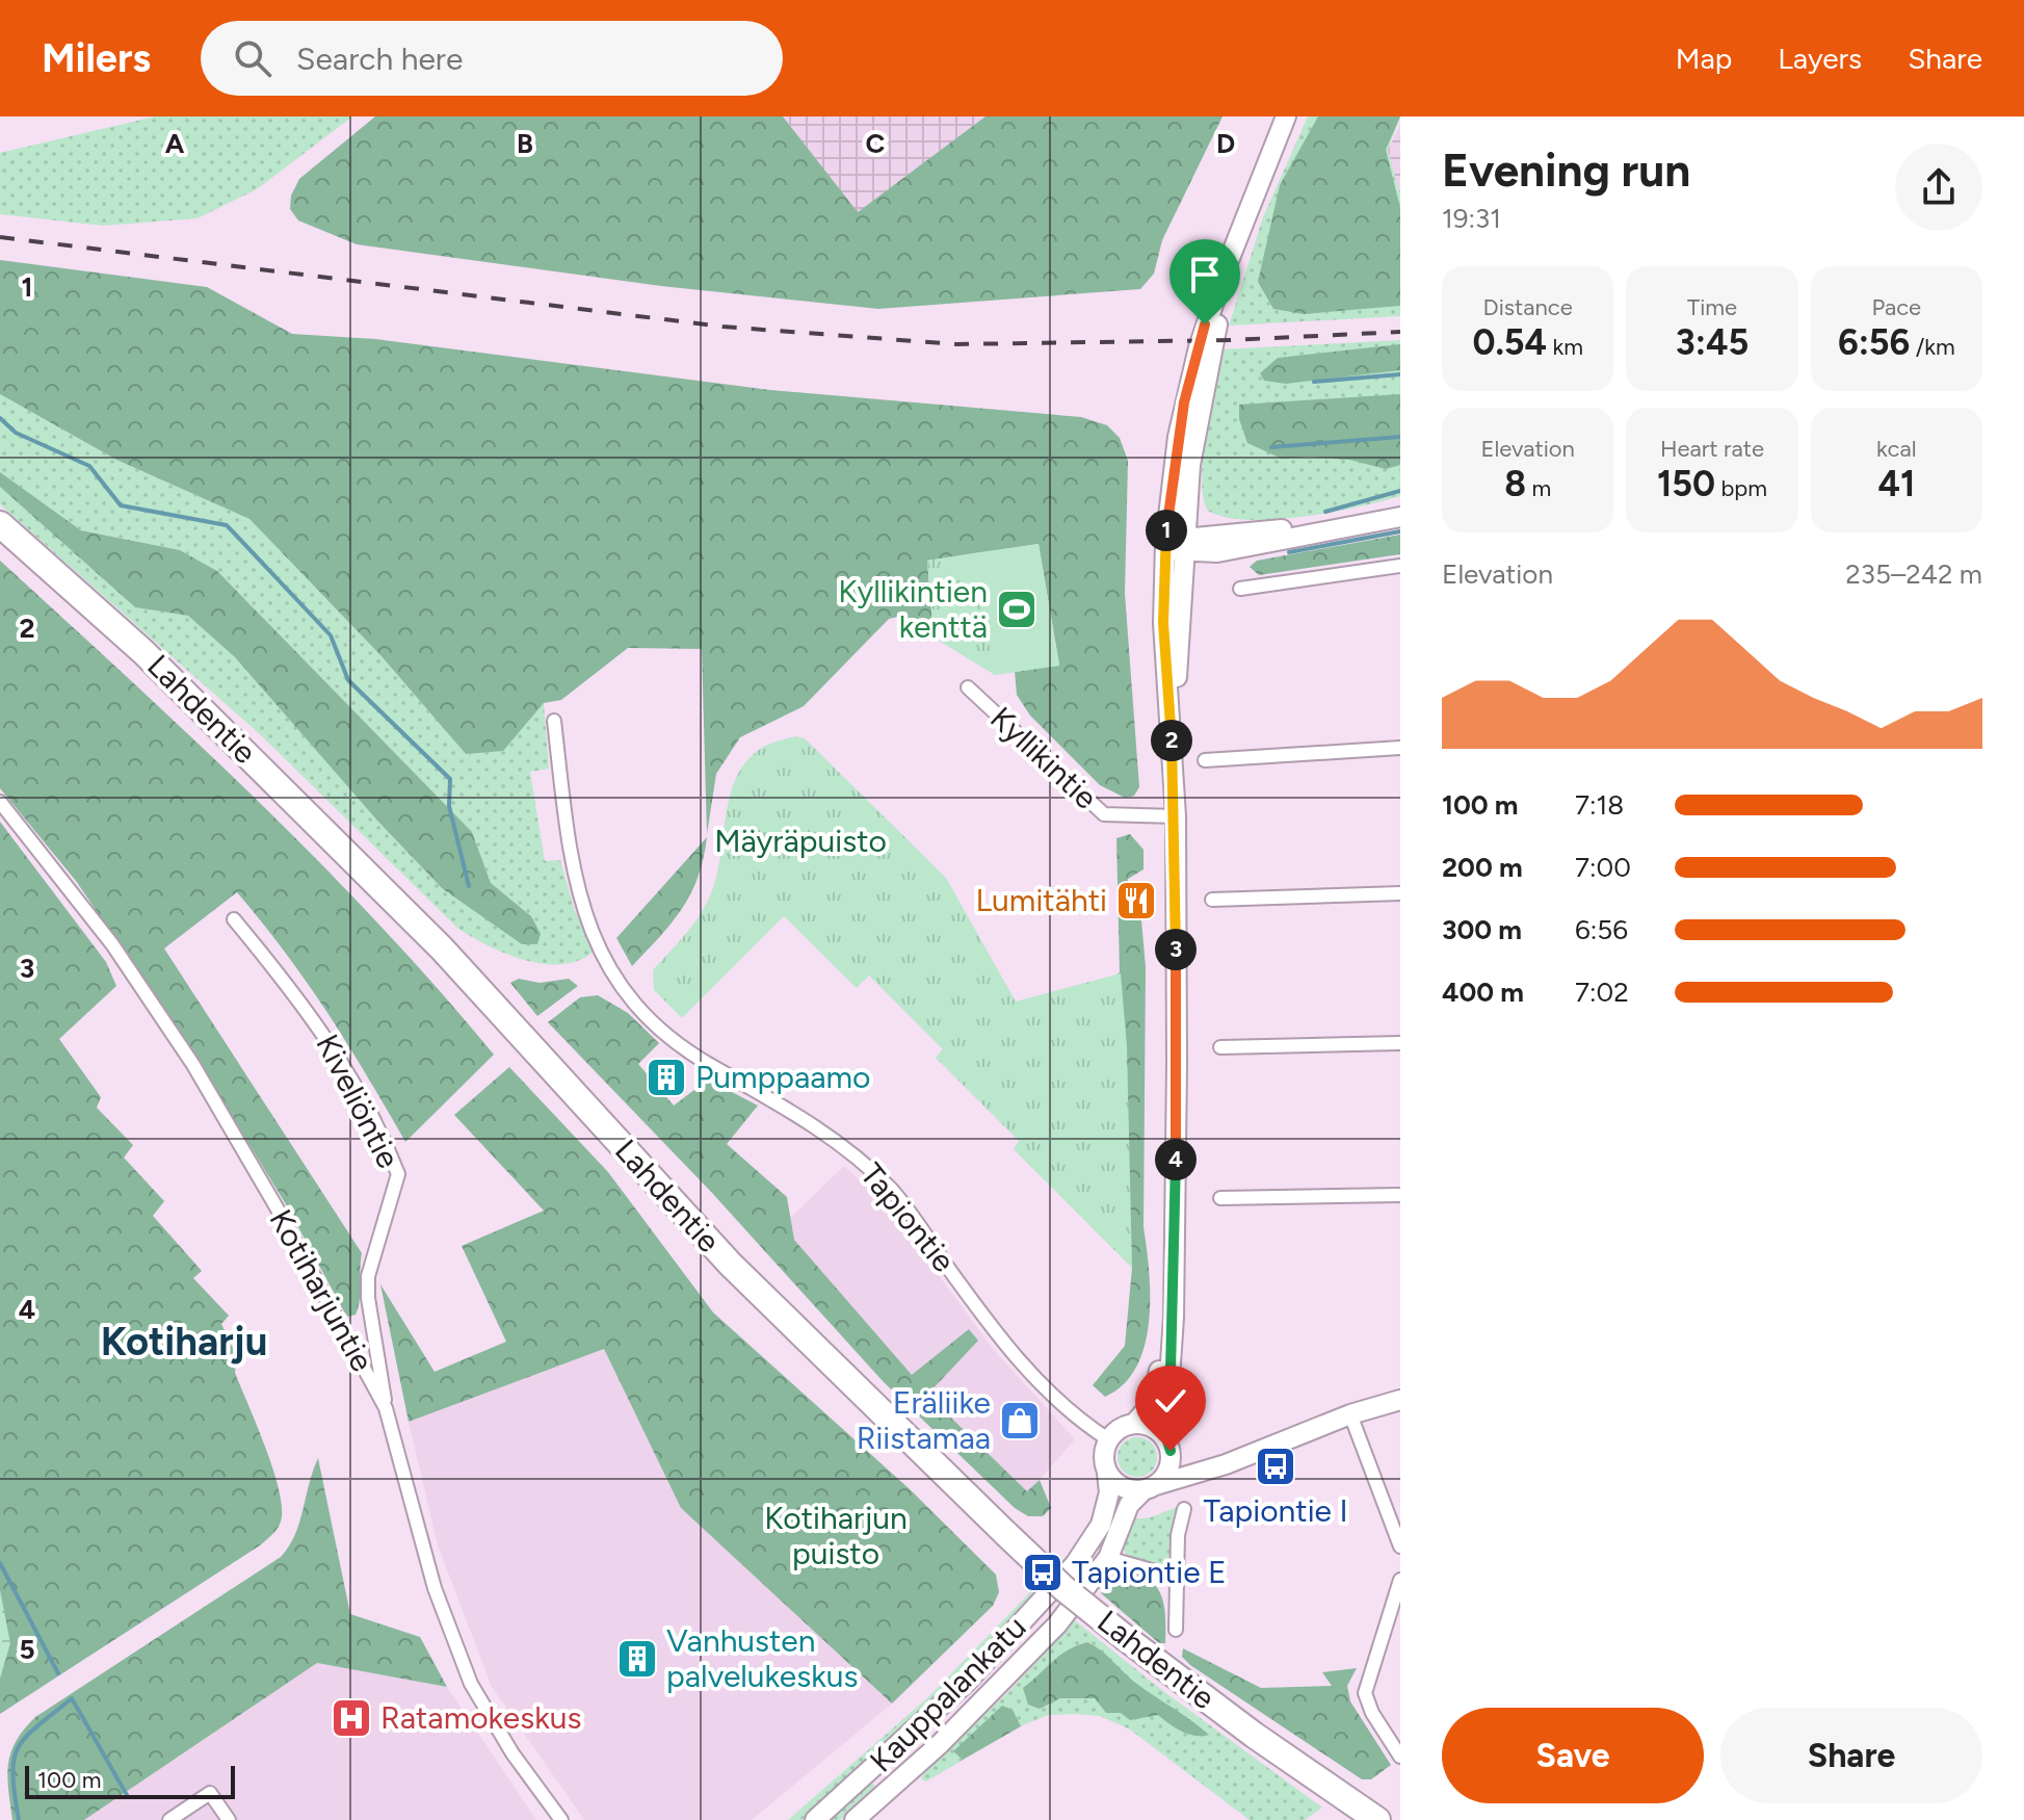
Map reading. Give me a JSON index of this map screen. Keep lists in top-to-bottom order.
{
  "streets": {
    "highway": ["Lahdentie"],
    "main road": ["Kauppalankatu"],
    "street": [
      "Kyllikintie",
      "Kiveliöntie",
      "Tapiontie",
      "Kotiharjuntie"
    ]
  },
  "crossings": [
    ["Kiveliöntie", "Kotiharjuntie"],
    ["Tapiontie", "Kauppalankatu"]
  ],
  "districts": ["Kotiharju"],
  "parks": ["Mäyräpuisto", "Kotiharjun puisto"],
  "places": {
    "sports": ["Kyllikintien kenttä"],
    "restaurant": ["Lumitähti"],
    "building": ["Pumppaamo", "Vanhusten palvelukeskus"],
    "shop": ["Eräliike Riistamaa"],
    "bus stop": ["Tapiontie I", "Tapiontie E"],
    "hospital": ["Ratamokeskus"]
  },
  "scale_bar": "100 m",
  "page": {
    "header": "Milers",
    "search": "Search here",
    "nav": ["Map", "Layers", "Share"],
    "heading": ["Evening run", "19:31"],
    "stats": [
      ["Distance", "0.54 km"],
      ["Time", "3:45"],
      ["Pace", "6:56 /km"],
      ["Elevation", "8 m"],
      ["Heart rate", "150 bpm"],
      ["kcal", "41"]
    ],
    "pins": [
      "1",
      "2",
      "3",
      "4"
    ],
    "chart": ["Elevation", "235–242 m"],
    "list": [
      {
        "name": "100 m",
        "note": "7:18"
      },
      {
        "name": "200 m",
        "note": "7:00"
      },
      {
        "name": "300 m",
        "note": "6:56"
      },
      {
        "name": "400 m",
        "note": "7:02"
      }
    ],
    "buttons": ["Save", "Share"],
    "scale": "100 m"
  },
  "grid": {
    "columns": [
      "A",
      "B",
      "C",
      "D"
    ],
    "rows": [
      "1",
      "2",
      "3",
      "4",
      "5"
    ]
  }
}
